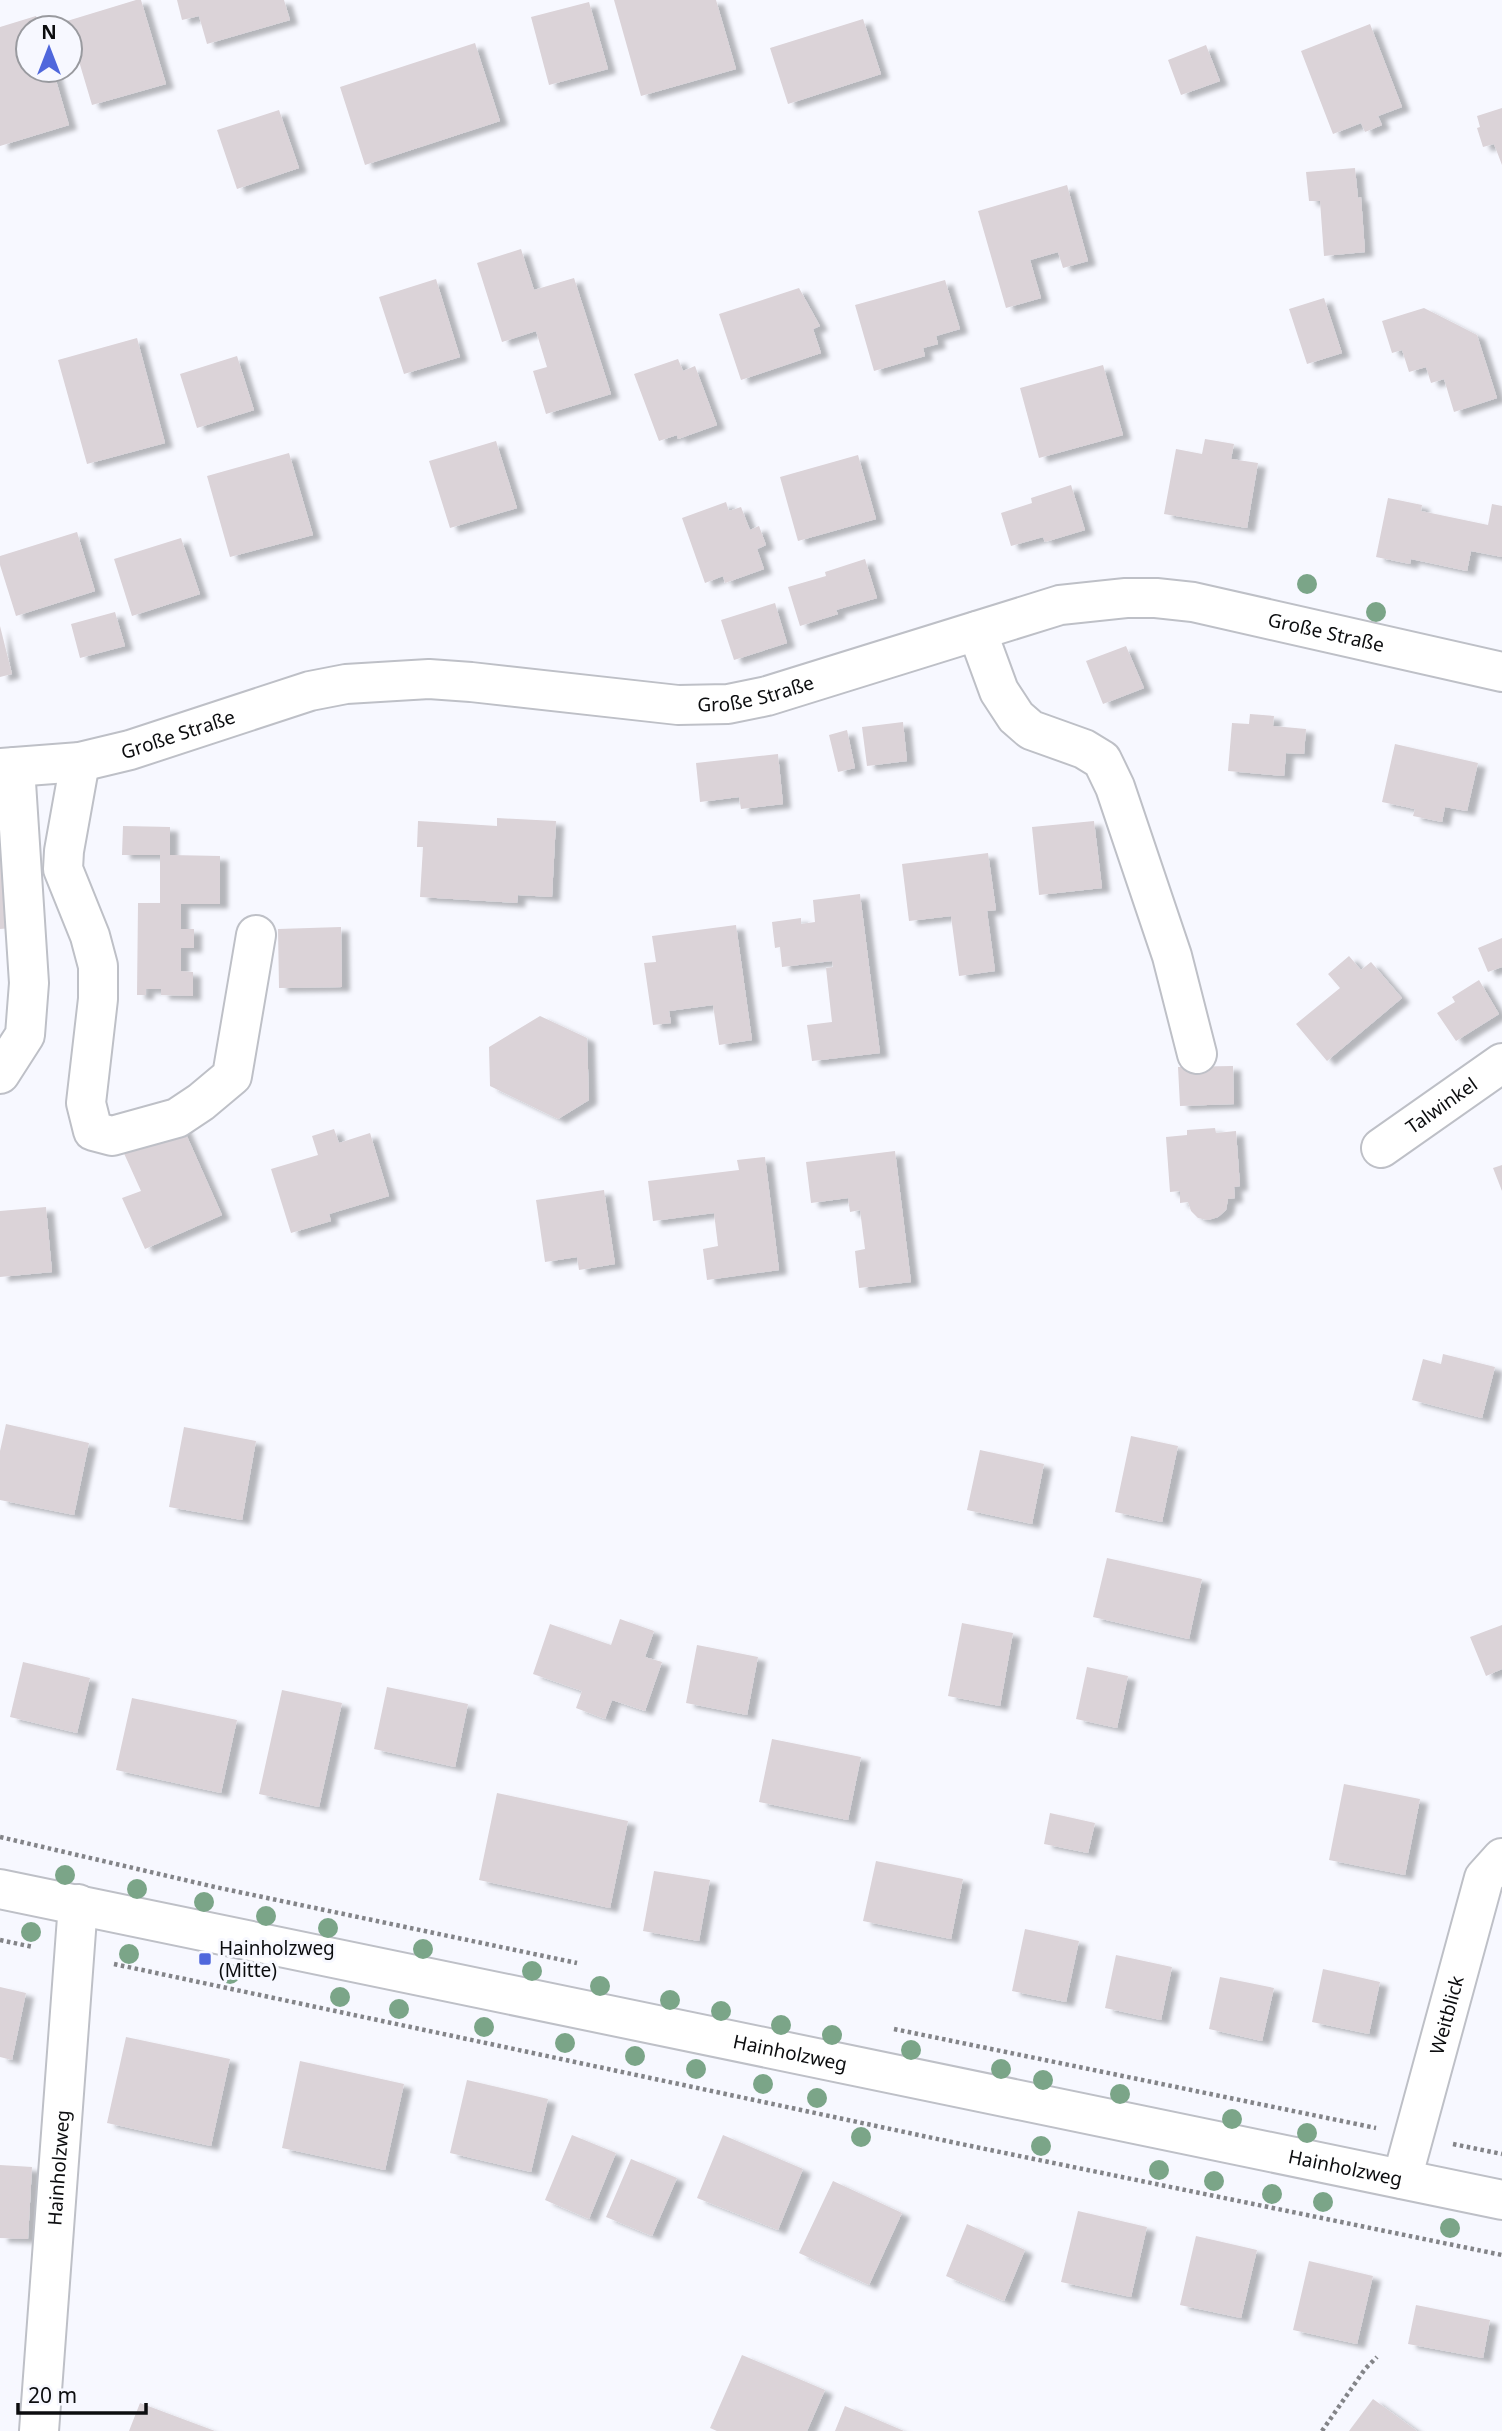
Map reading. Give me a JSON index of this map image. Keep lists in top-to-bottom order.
{
  "streets": {
    "street": [
      "Große Straße",
      "Talwinkel",
      "Weitblick",
      "Hainholzweg"
    ]
  },
  "crossings": [
    ["Weitblick", "Hainholzweg"]
  ],
  "places": {
    "transit": ["Hainholzweg (Mitte)"]
  },
  "scale_bar": "20 m",
  "north": "top"
}
